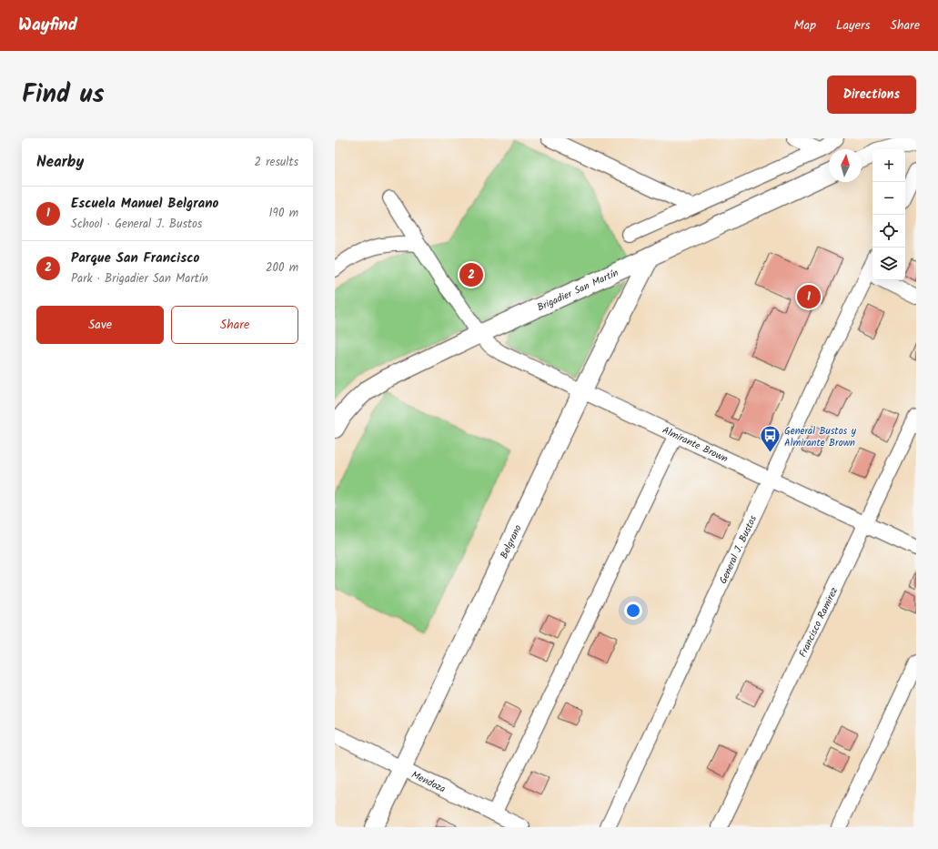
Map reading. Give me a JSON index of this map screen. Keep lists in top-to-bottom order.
{
  "streets": {
    "main road": ["Brigadier San Martín", "Belgrano"],
    "street": [
      "Almirante Brown",
      "General J. Bustos",
      "Francisco Ramirez",
      "Mendoza"
    ]
  },
  "crossings": [
    ["Brigadier San Martín", "Almirante Brown"],
    ["Brigadier San Martín", "Belgrano"],
    ["Almirante Brown", "Belgrano"],
    ["Almirante Brown", "General J. Bustos"],
    ["Almirante Brown", "Francisco Ramirez"],
    ["Belgrano", "Mendoza"]
  ],
  "places": {
    "bus stop": ["General Bustos y Almirante Brown"]
  },
  "north": "top",
  "page": {
    "header": "Wayfind",
    "nav": ["Map", "Layers", "Share"],
    "title": "Find us",
    "buttons": [
      "Directions",
      ["Save", "Share"]
    ],
    "heading": ["Nearby", "2 results"],
    "map_buttons": ["+", "−"],
    "list": [
      {
        "mark": "1",
        "name": "Escuela Manuel Belgrano",
        "note": "School · General J. Bustos",
        "value": "190 m"
      },
      {
        "mark": "2",
        "name": "Parque San Francisco",
        "note": "Park · Brigadier San Martín",
        "value": "200 m"
      }
    ],
    "pins": ["2", "1"]
  }
}
